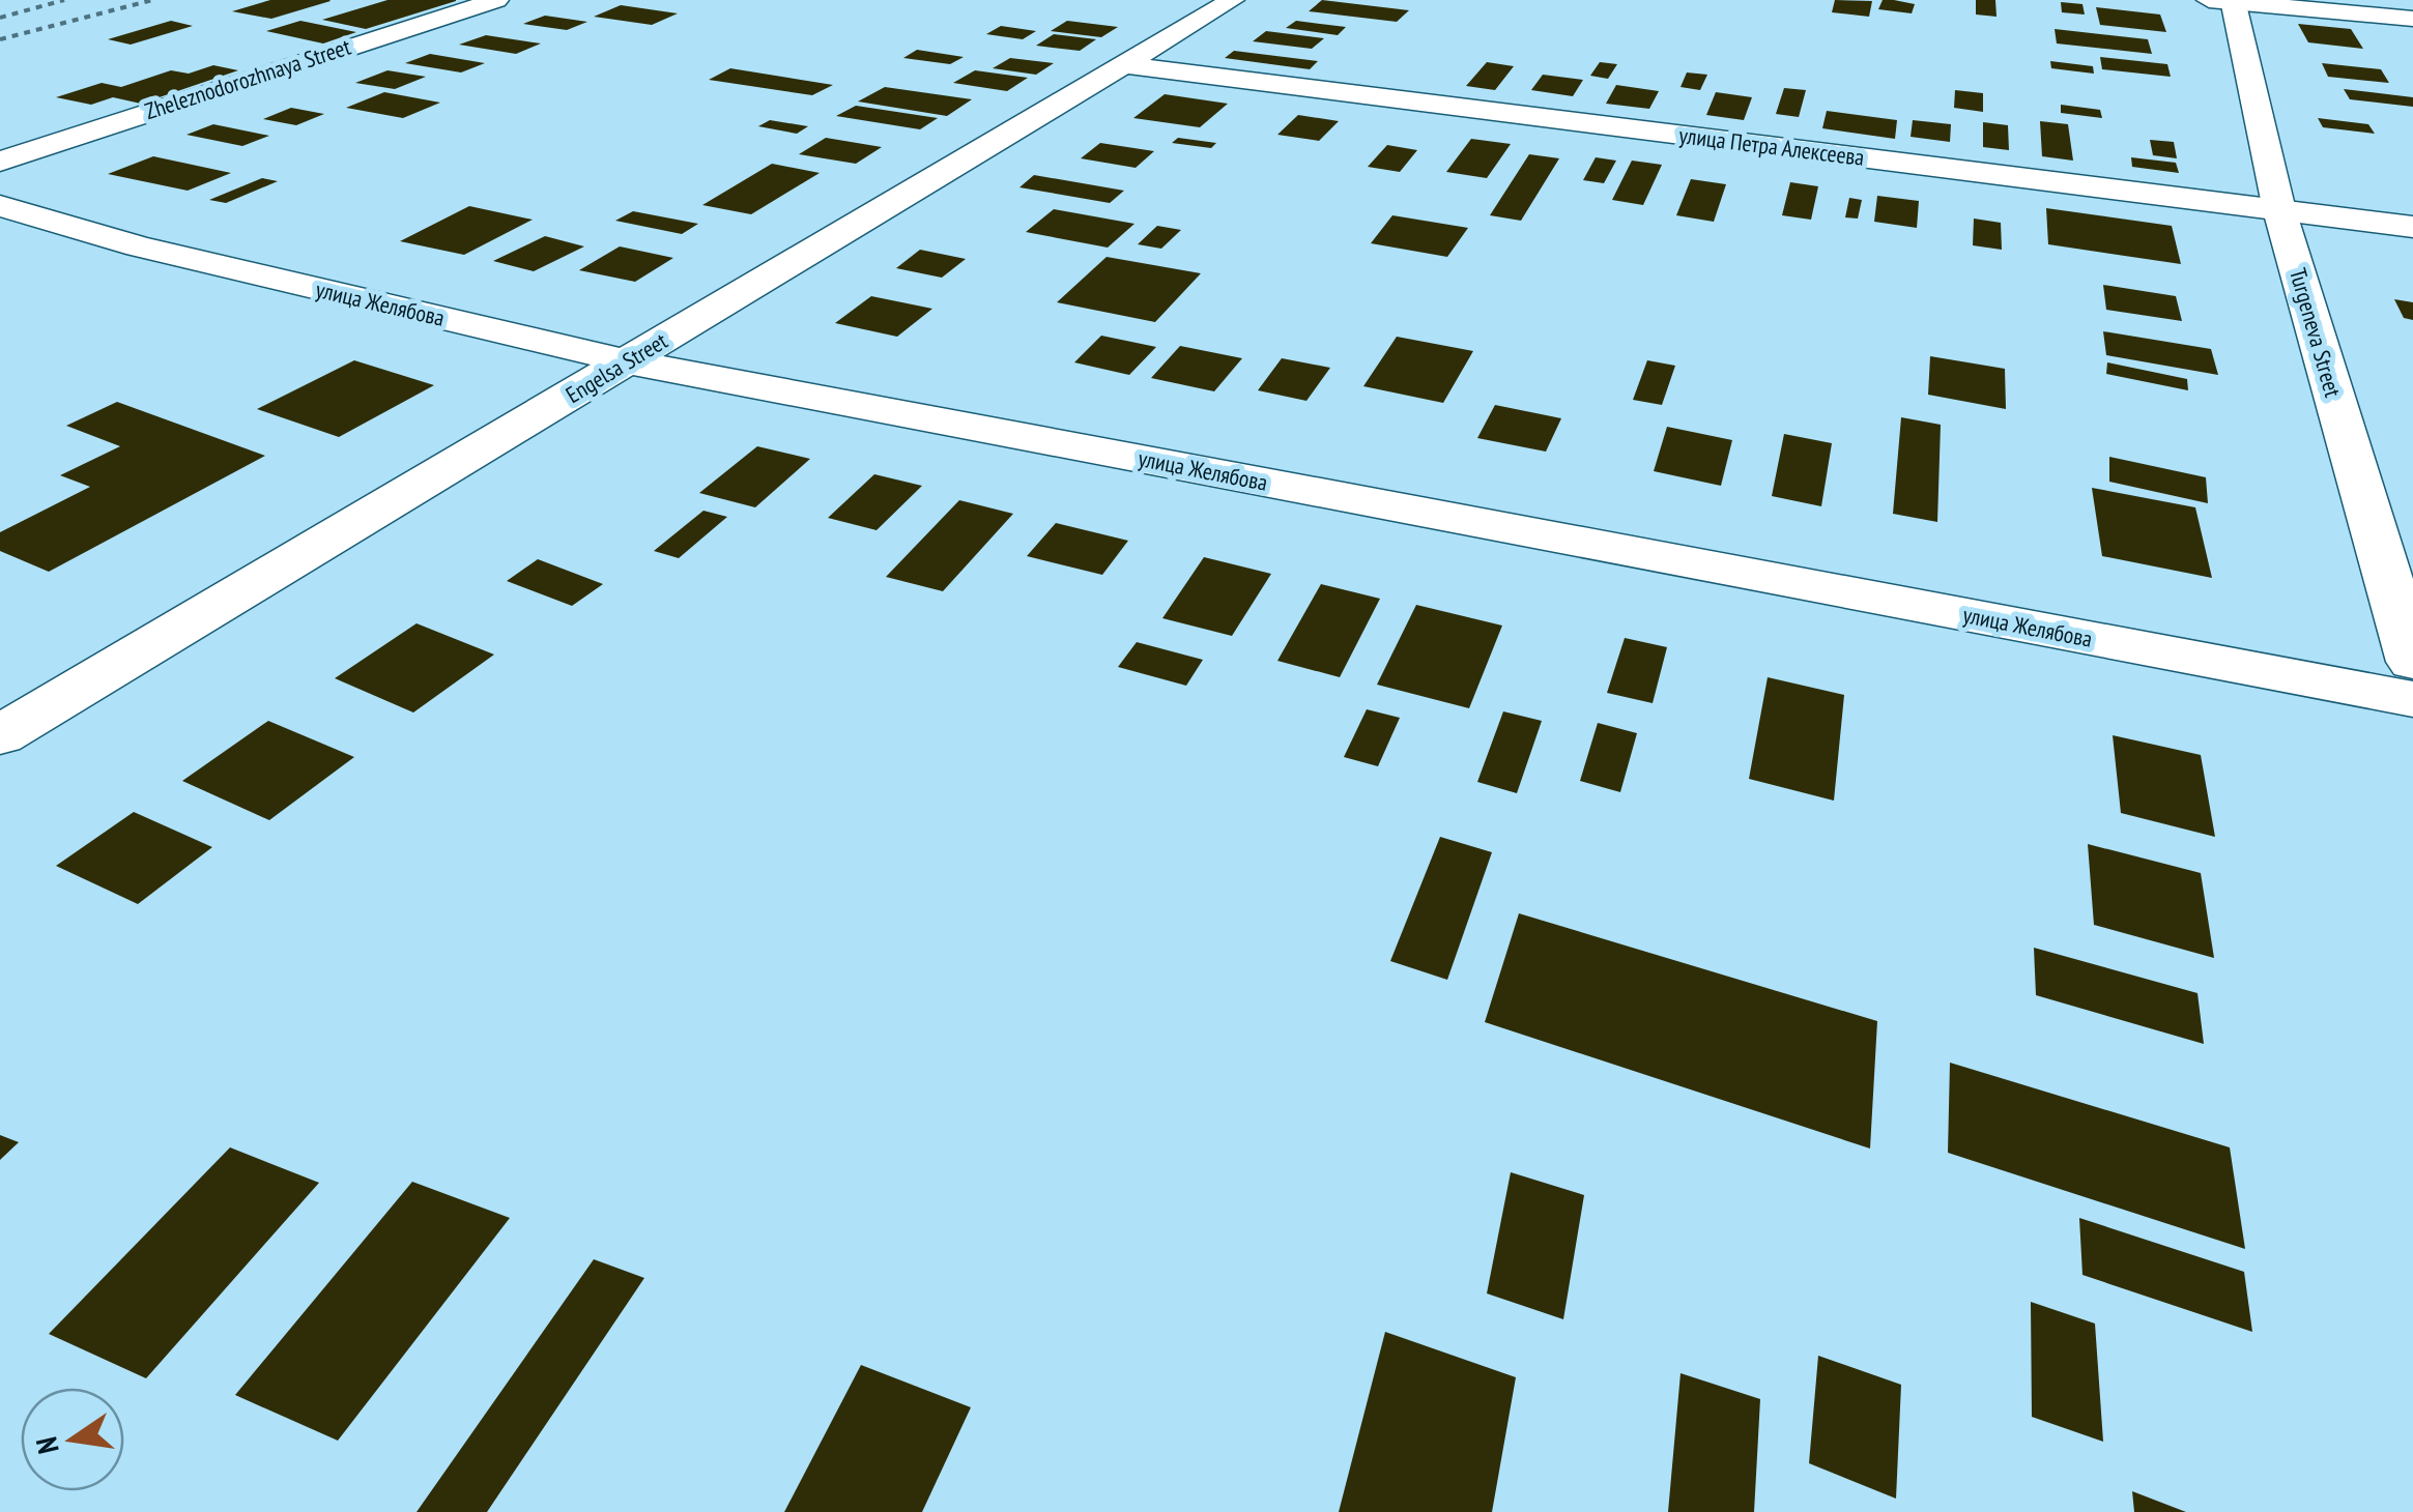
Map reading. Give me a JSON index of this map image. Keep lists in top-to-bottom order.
{
  "streets": {
    "street": [
      "Zheleznodorozhnaya Street",
      "улица Петра Алексеева",
      "улица Желябова",
      "Turgeneva Street",
      "Engelsa Street"
    ]
  },
  "crossings": [
    ["улица Петра Алексеева", "Turgeneva Street"],
    ["улица Петра Алексеева", "Engelsa Street"],
    ["улица Желябова", "Engelsa Street"]
  ],
  "north": "left"
}
